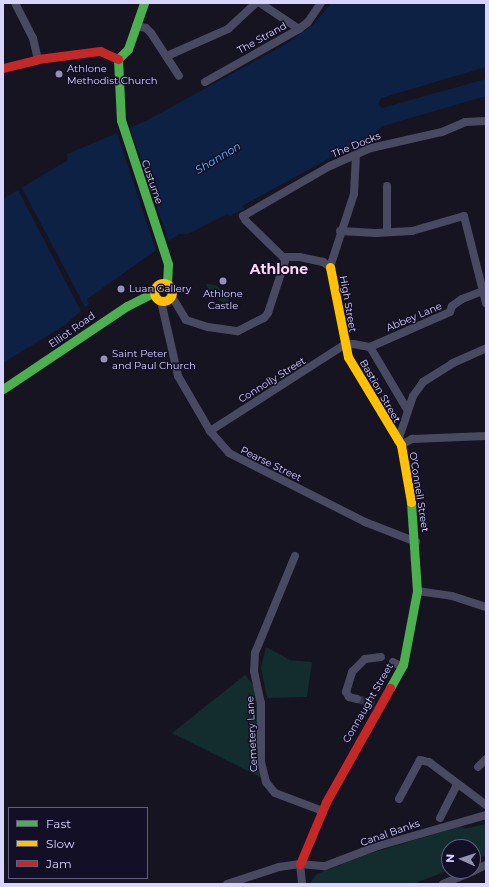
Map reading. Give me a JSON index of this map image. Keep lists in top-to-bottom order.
{
  "streets": {
    "street": [
      "The Strand",
      "The Docks",
      "Custume",
      "High Street",
      "Abbey Lane",
      "Elliot Road",
      "Connolly Street",
      "Bastion Street",
      "Pearse Street",
      "O'Connell Street",
      "Connaught Street",
      "Cemetery Lane",
      "Canal Banks"
    ]
  },
  "crossings": [
    ["Custume", "Elliot Road"],
    ["Custume", "Pearse Street"],
    ["High Street", "Connolly Street"],
    ["High Street", "Bastion Street"],
    ["Elliot Road", "Pearse Street"],
    ["Connolly Street", "Bastion Street"],
    ["Connolly Street", "Pearse Street"],
    ["Bastion Street", "O'Connell Street"],
    ["Pearse Street", "O'Connell Street"],
    ["Pearse Street", "Connaught Street"],
    ["O'Connell Street", "Connaught Street"],
    ["Connaught Street", "Cemetery Lane"],
    ["Connaught Street", "Canal Banks"]
  ],
  "districts": ["Athlone"],
  "water": ["Shannon"],
  "places": [
    "Athlone Methodist Church",
    "Athlone Castle",
    "Luan Gallery",
    "Saint Peter and Paul Church"
  ],
  "legend": ["Fast", "Slow", "Jam"],
  "north": "left"
}
